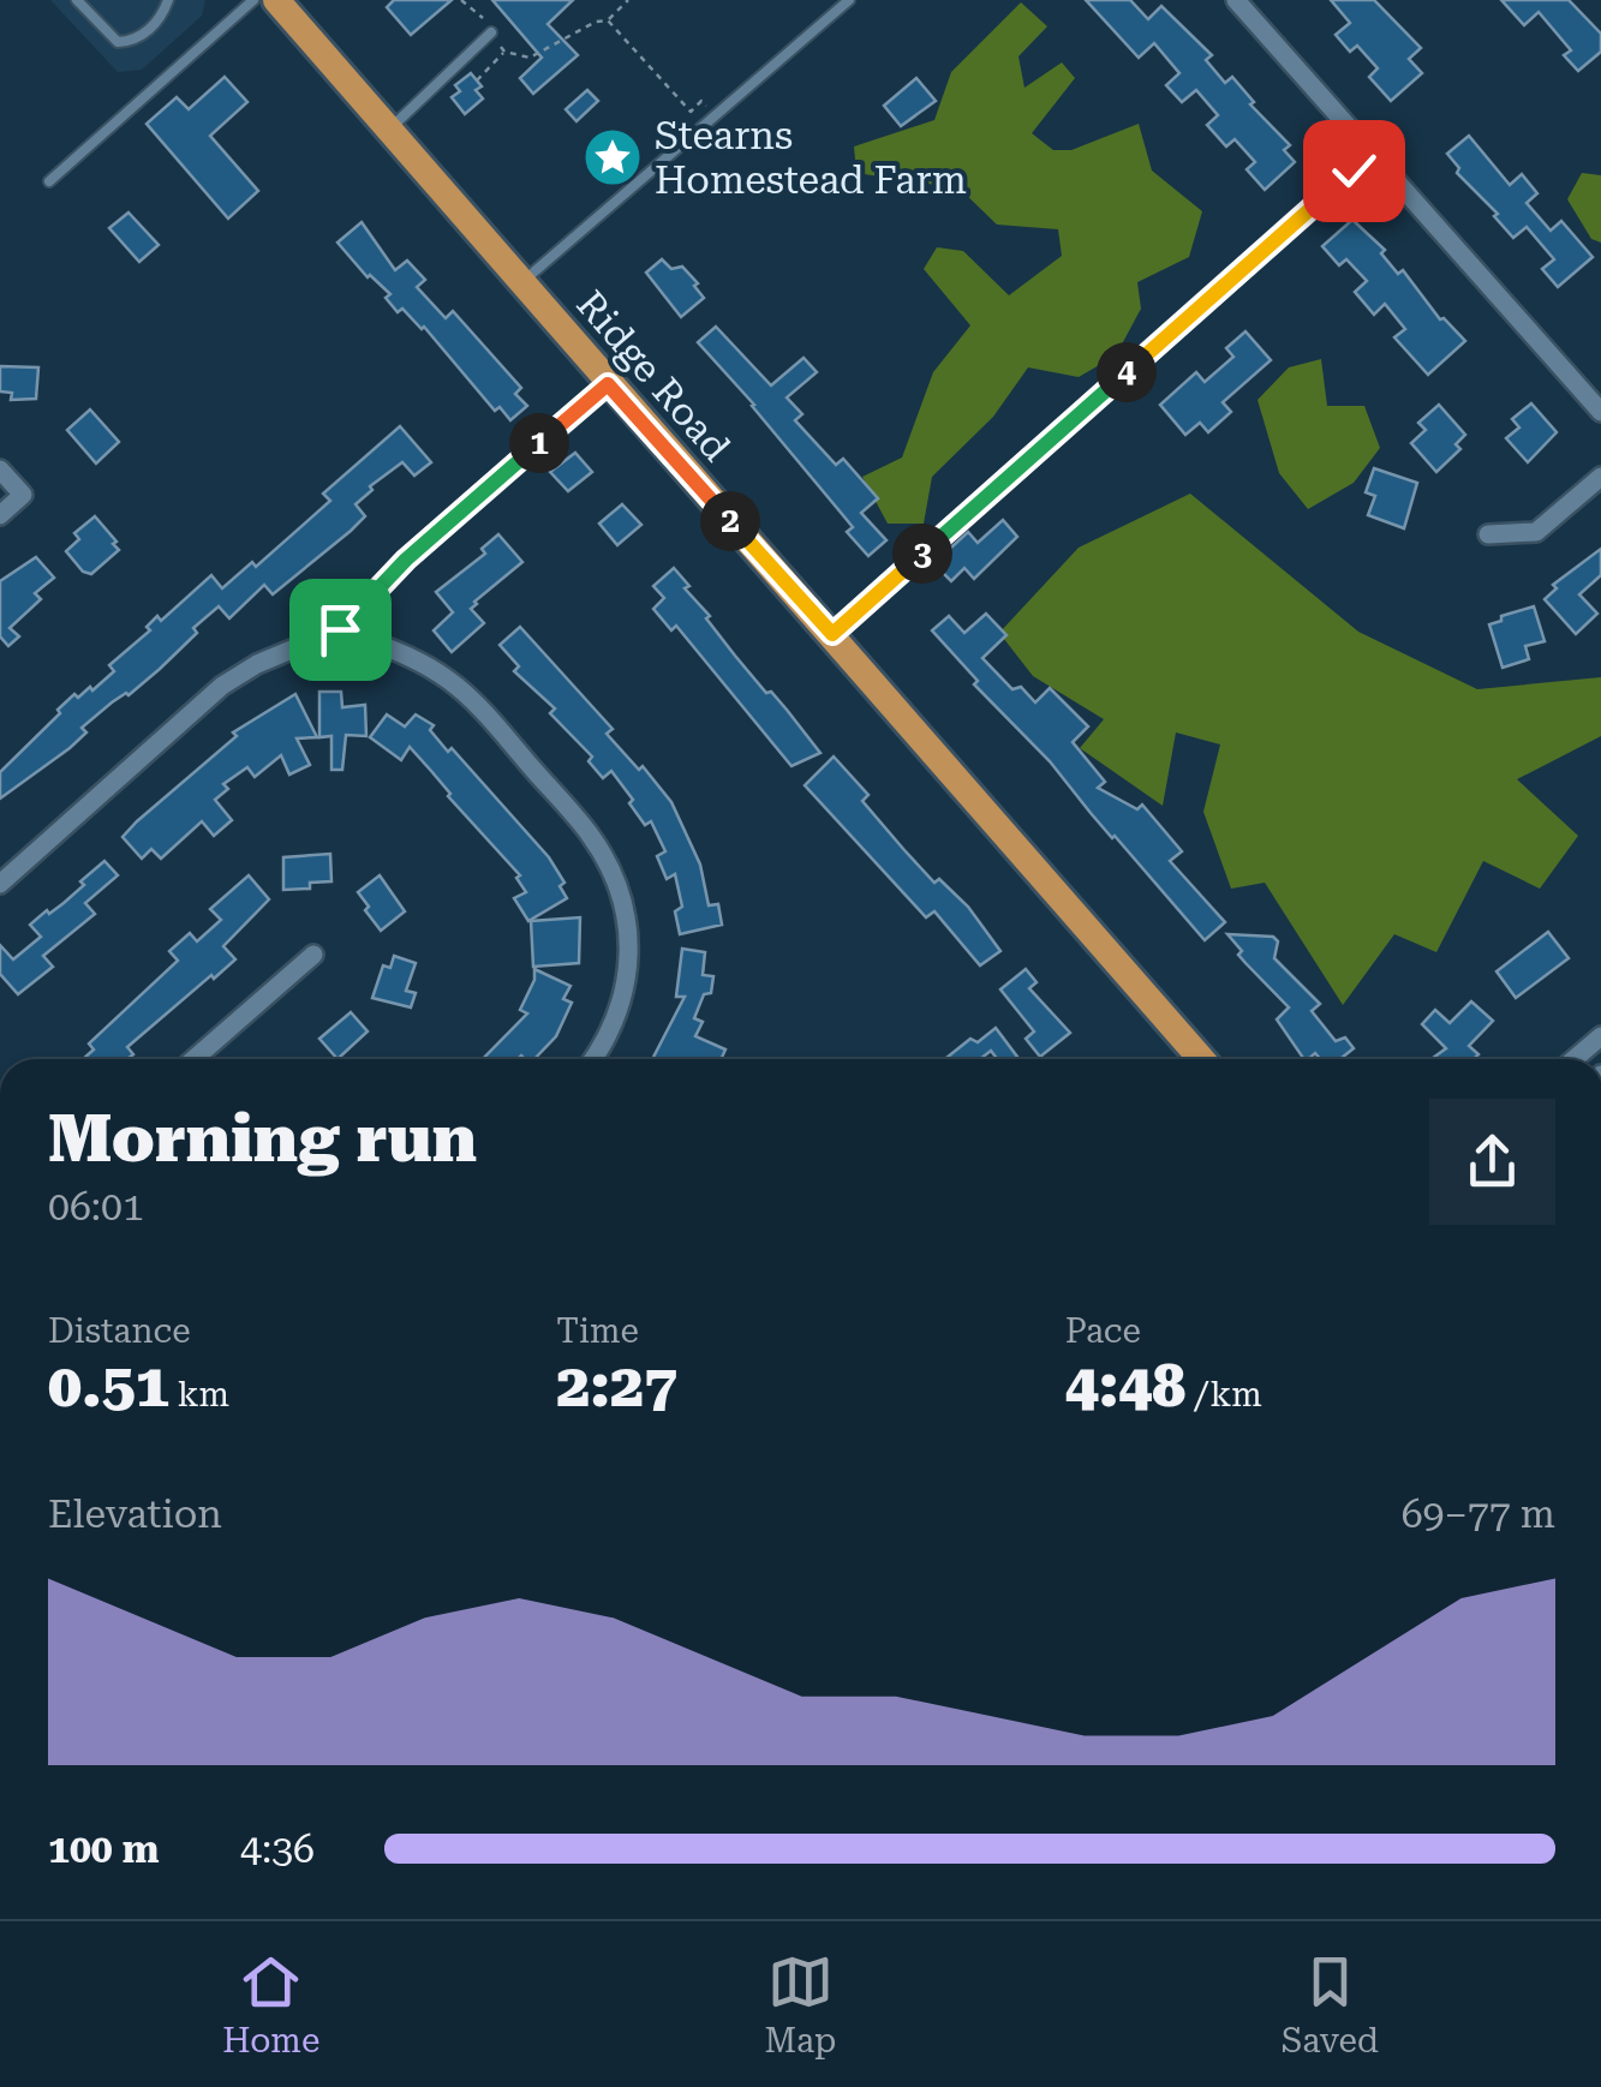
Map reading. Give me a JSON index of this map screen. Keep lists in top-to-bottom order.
{
  "streets": {
    "main road": ["Ridge Road"]
  },
  "places": {
    "place": ["Stearns Homestead Farm"]
  },
  "page": {
    "pins": [
      "4",
      "1",
      "2",
      "3"
    ],
    "heading": ["Morning run", "06:01"],
    "stats": [
      ["Distance", "0.51 km"],
      ["Time", "2:27"],
      ["Pace", "4:48 /km"]
    ],
    "chart": ["Elevation", "69–77 m"],
    "list": [
      {
        "name": "100 m",
        "note": "4:36"
      }
    ],
    "tabs": ["Home", "Map", "Saved"]
  }
}
